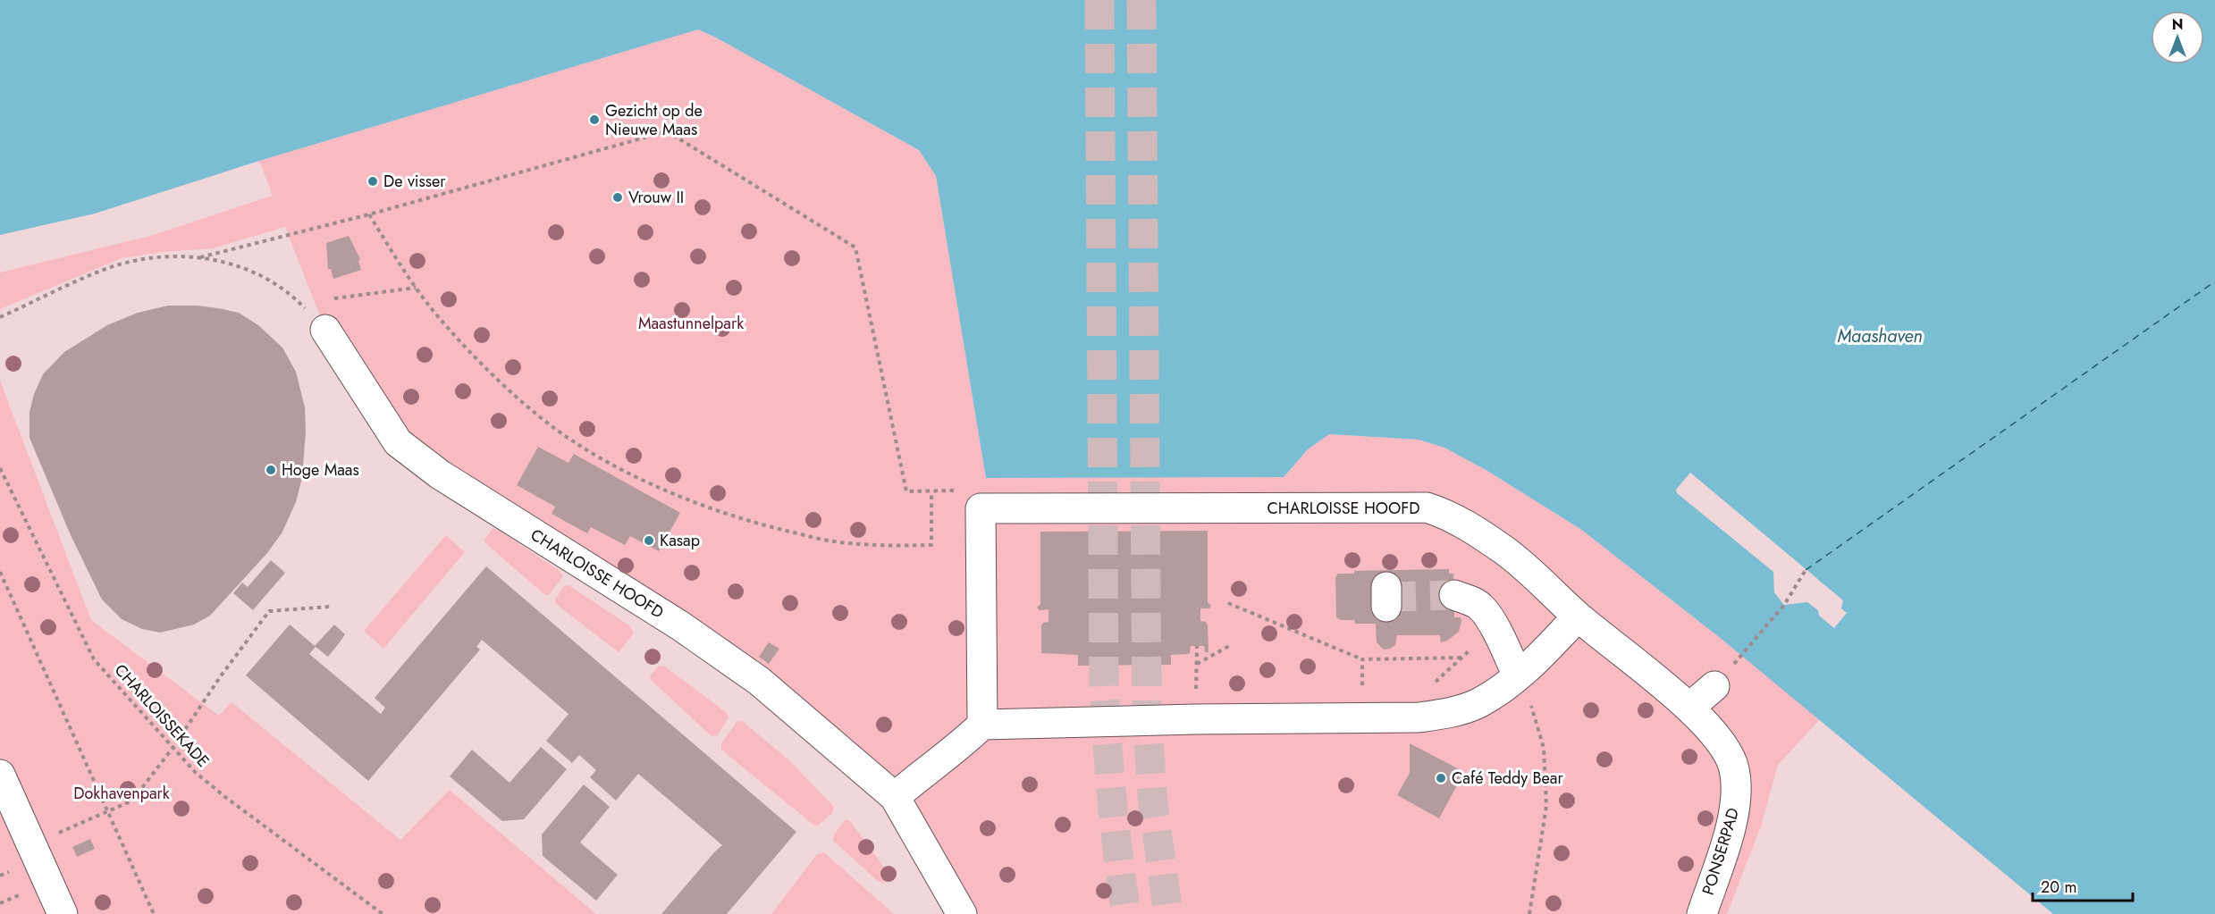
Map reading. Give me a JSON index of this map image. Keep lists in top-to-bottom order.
{
  "streets": {
    "street": ["CHARLOISSE HOOFD", "PONSERPAD"],
    "path": ["CHARLOISSEKADE"]
  },
  "crossings": [
    ["CHARLOISSE HOOFD", "PONSERPAD"]
  ],
  "water": ["Maashaven"],
  "parks": ["Maastunnelpark", "Dokhavenpark"],
  "places": [
    "Gezicht op de Nieuwe Maas",
    "De visser",
    "Vrouw II",
    "Hoge Maas",
    "Kasap",
    "Café Teddy Bear"
  ],
  "scale_bar": "20 m",
  "north": "top"
}
